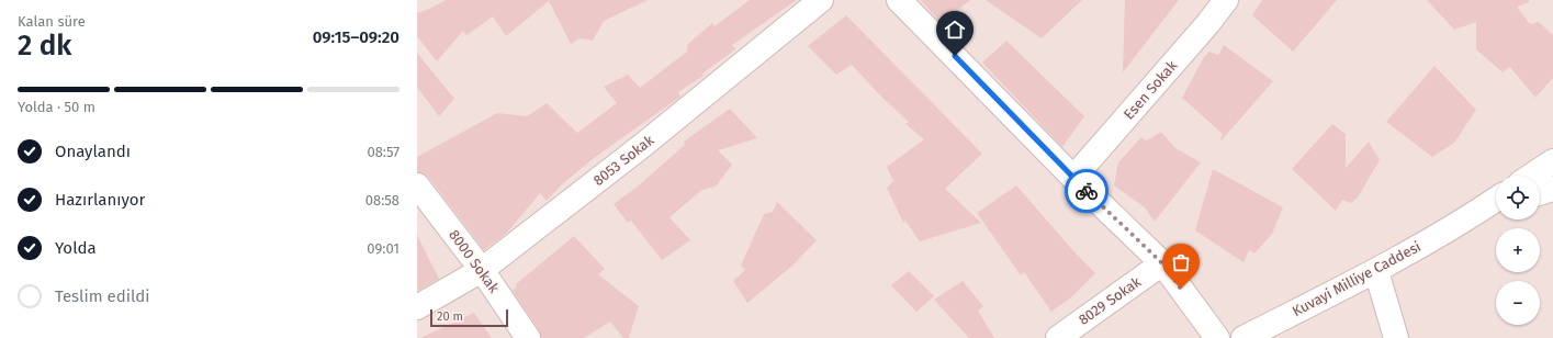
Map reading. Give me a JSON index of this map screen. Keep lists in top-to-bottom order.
{
  "streets": {
    "street": [
      "Esen Sokak",
      "8053 Sokak",
      "8000 Sokak",
      "Kuvayi Milliye Caddesi",
      "8029 Sokak"
    ]
  },
  "crossings": [
    ["8053 Sokak", "8000 Sokak"]
  ],
  "scale_bar": "20 m",
  "page": {
    "heading": ["2 dk", "Kalan süre", "09:15–09:20"],
    "bar": "Yolda · 50 m",
    "list": [
      ["Onaylandı", "08:57"],
      ["Hazırlanıyor", "08:58"],
      ["Yolda", "09:01"],
      "Teslim edildi"
    ],
    "map_buttons": ["+", "−"],
    "scale": "20 m"
  }
}
